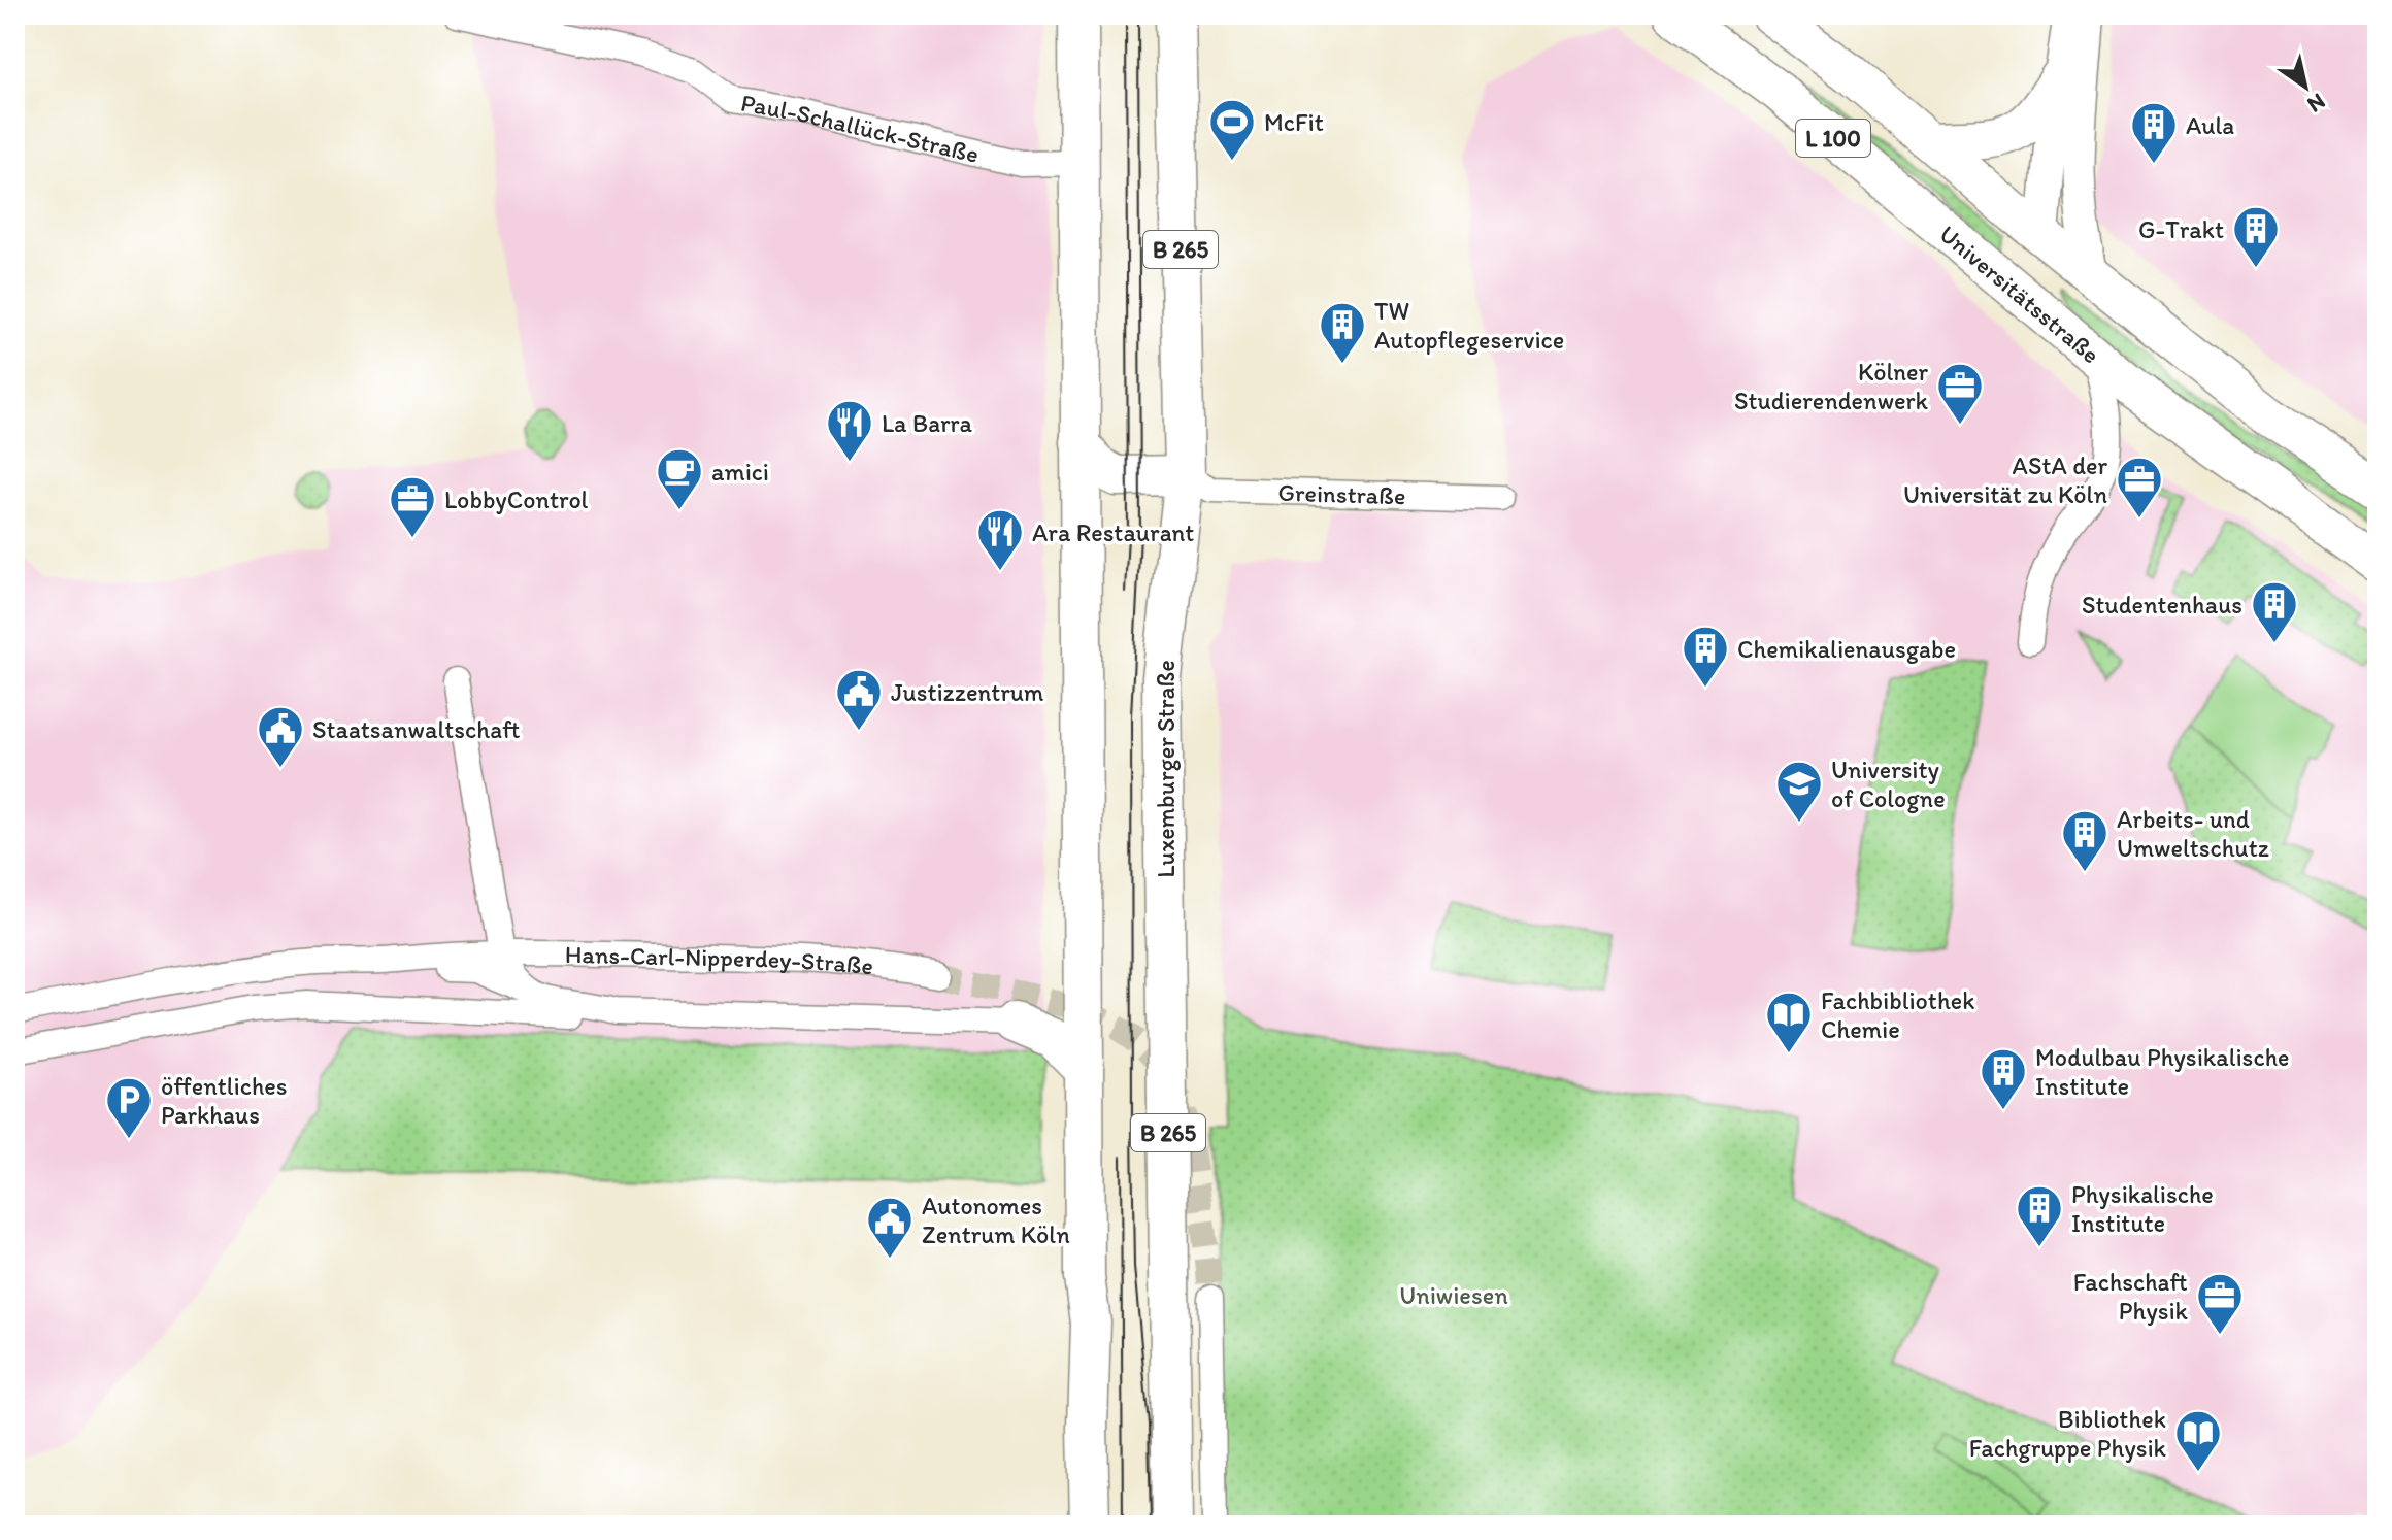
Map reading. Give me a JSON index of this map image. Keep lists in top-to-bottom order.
{
  "streets": {
    "main road": [
      "L 100",
      "B 265",
      "Universitätsstraße",
      "Luxemburger Straße"
    ],
    "street": ["Paul-Schallück-Straße", "Greinstraße", "Hans-Carl-Nipperdey-Straße"]
  },
  "crossings": [
    ["Greinstraße", "Luxemburger Straße"]
  ],
  "parks": ["Uniwiesen"],
  "places": {
    "sports": ["McFit"],
    "building": [
      "Aula",
      "G-Trakt",
      "TW Autopflegeservice",
      "Studentenhaus",
      "Chemikalienausgabe",
      "Arbeits- und Umweltschutz",
      "Modulbau Physikalische Institute",
      "Physikalische Institute"
    ],
    "office": [
      "Kölner Studierendenwerk",
      "AStA der Universität zu Köln",
      "LobbyControl",
      "Fachschaft Physik"
    ],
    "restaurant": ["La Barra", "Ara Restaurant"],
    "cafe": ["amici"],
    "public building": ["Justizzentrum", "Staatsanwaltschaft", "Autonomes Zentrum Köln"],
    "school or university": ["University of Cologne"],
    "library": ["Fachbibliothek Chemie", "Bibliothek Fachgruppe Physik"],
    "parking": ["öffentliches Parkhaus"]
  },
  "north": "bottom right"
}
